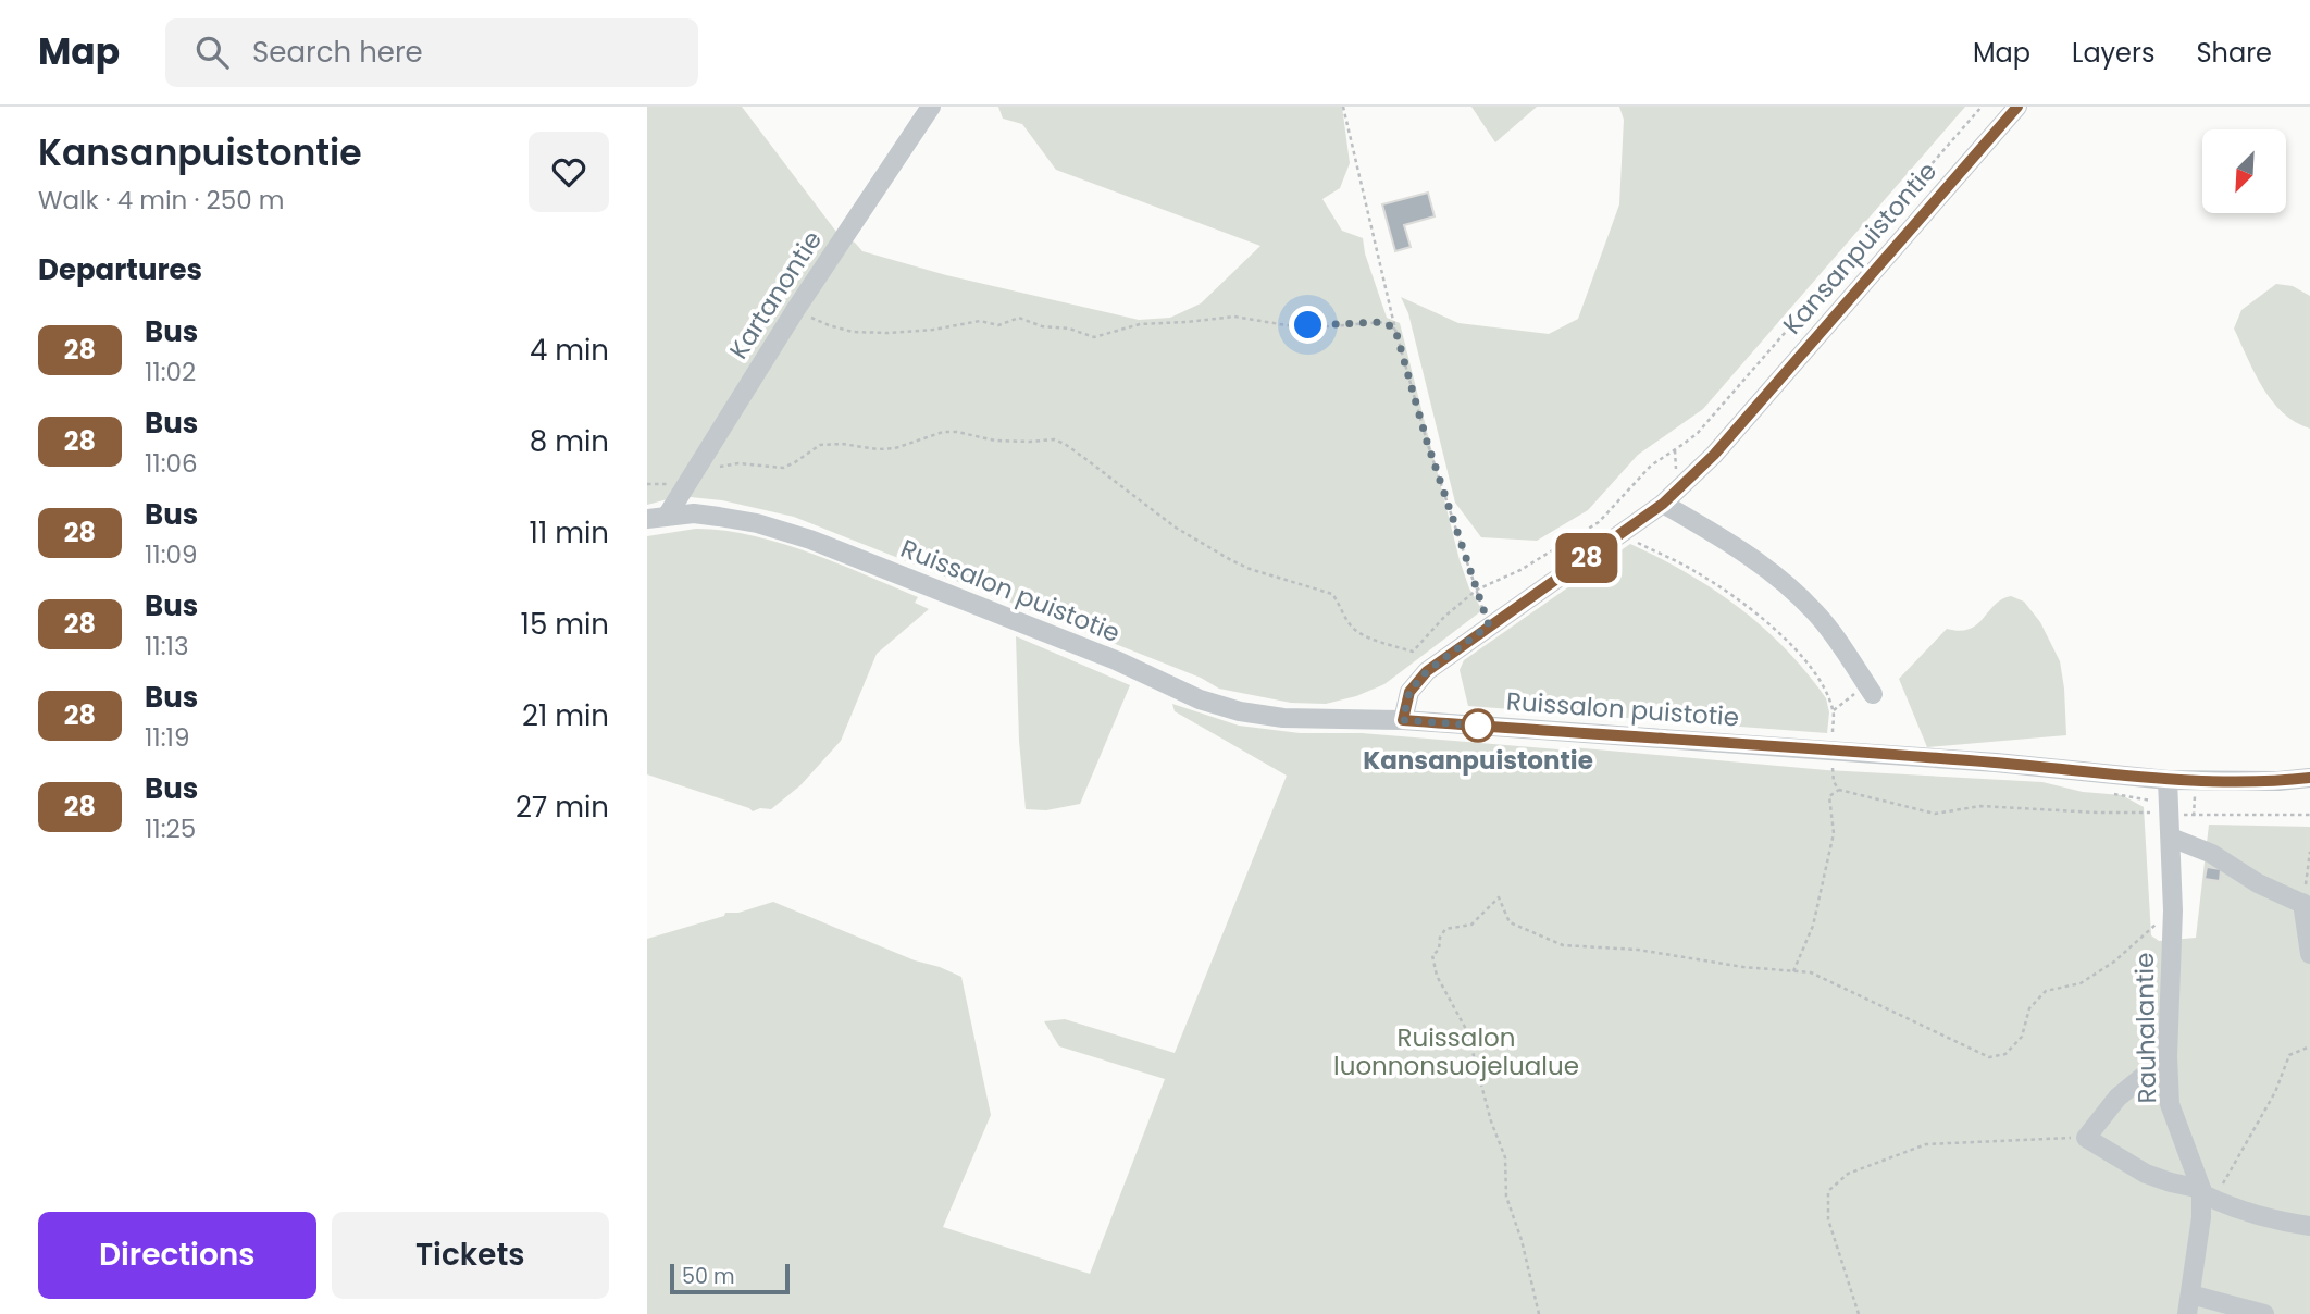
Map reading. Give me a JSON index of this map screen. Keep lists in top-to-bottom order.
{
  "streets": {
    "street": [
      "Kansanpuistontie",
      "Kartanontie",
      "Ruissalon puistotie",
      "Rauhalantie"
    ]
  },
  "crossings": [
    ["Kansanpuistontie", "Ruissalon puistotie"],
    ["Kartanontie", "Ruissalon puistotie"],
    ["Ruissalon puistotie", "Rauhalantie"]
  ],
  "parks": ["Ruissalon luonnonsuojelualue"],
  "places": ["Kansanpuistontie"],
  "lines": ["bus line 28"],
  "scale_bar": "50 m",
  "north": "bottom left",
  "page": {
    "header": "Map",
    "search": "Search here",
    "nav": ["Map", "Layers", "Share"],
    "heading": [
      ["Kansanpuistontie", "Walk · 4 min · 250 m"],
      "Departures"
    ],
    "on_map": "28",
    "list": [
      {
        "mark": "28",
        "name": "Bus",
        "note": "11:02",
        "value": "4 min"
      },
      {
        "mark": "28",
        "name": "Bus",
        "note": "11:06",
        "value": "8 min"
      },
      {
        "mark": "28",
        "name": "Bus",
        "note": "11:09",
        "value": "11 min"
      },
      {
        "mark": "28",
        "name": "Bus",
        "note": "11:13",
        "value": "15 min"
      },
      {
        "mark": "28",
        "name": "Bus",
        "note": "11:19",
        "value": "21 min"
      },
      {
        "mark": "28",
        "name": "Bus",
        "note": "11:25",
        "value": "27 min"
      }
    ],
    "buttons": ["Directions", "Tickets"],
    "scale": "50 m"
  }
}
